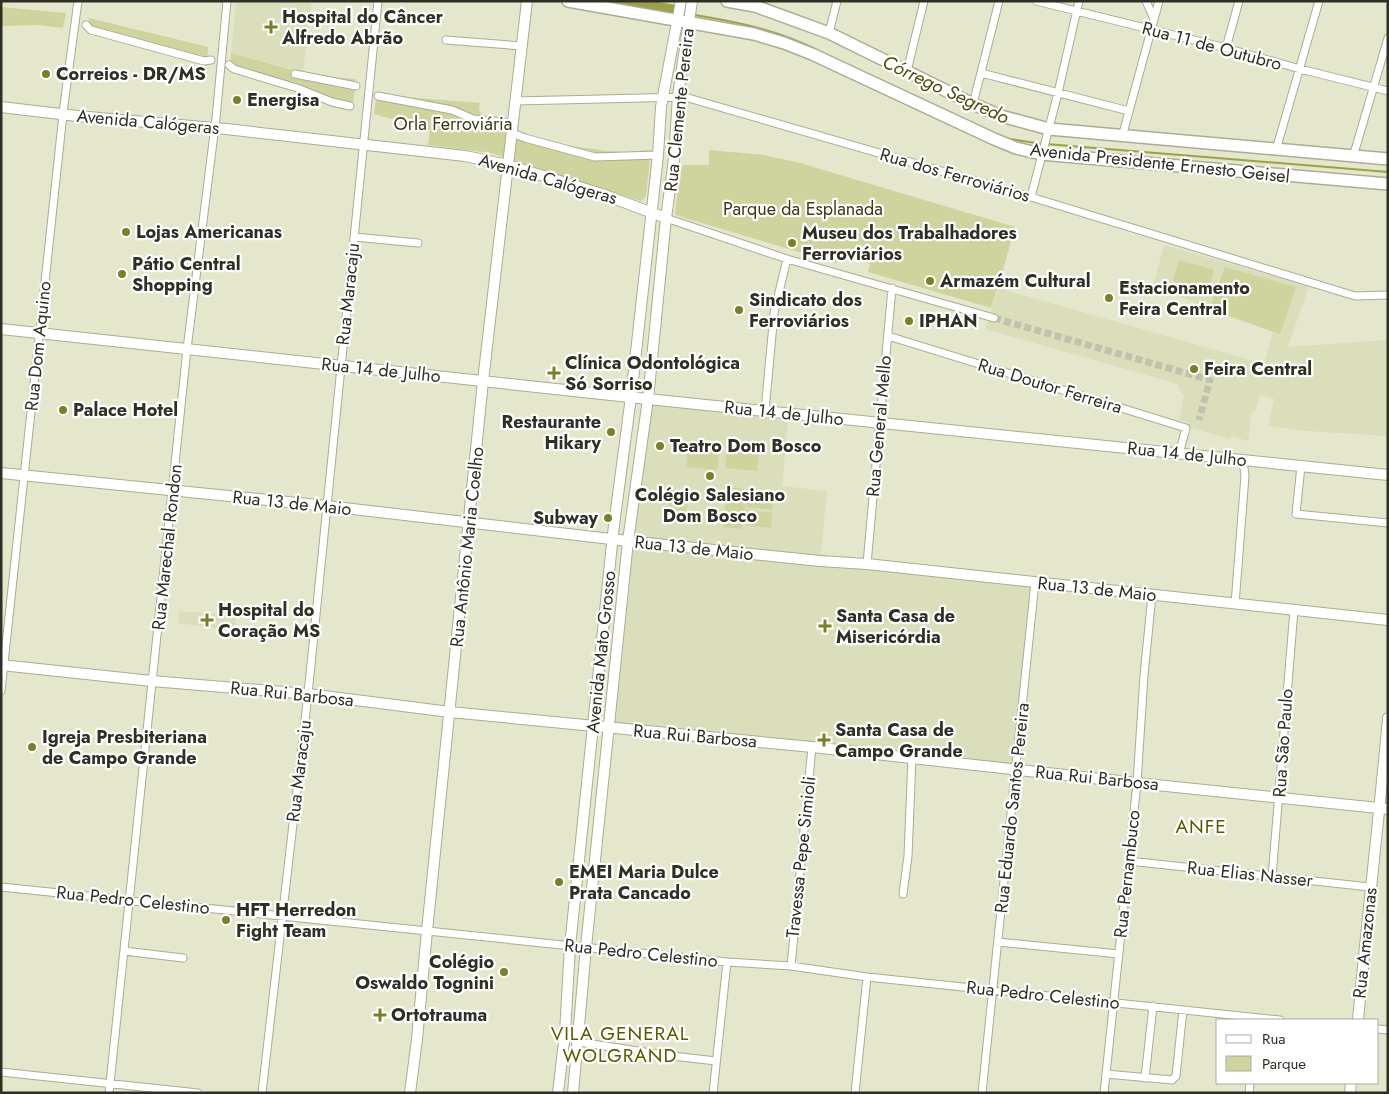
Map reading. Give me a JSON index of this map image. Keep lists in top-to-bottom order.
{
  "streets": {
    "main road": ["Avenida Presidente Ernesto Geisel"],
    "street": [
      "Rua 11 de Outubro",
      "Rua Clemente Pereira",
      "Avenida Calógeras",
      "Rua dos Ferroviários",
      "Rua Maracaju",
      "Rua Dom Aquino",
      "Rua 14 de Julho",
      "Rua Doutor Ferreira",
      "Rua General Mello",
      "Rua 13 de Maio",
      "Rua Marechal Rondon",
      "Rua Antônio Maria Coelho",
      "Avenida Mato Grosso",
      "Rua Rui Barbosa",
      "Rua São Paulo",
      "Rua Eduardo Santos Pereira",
      "Travessa Pepe Simioli",
      "Rua Pernambuco",
      "Rua Elias Nasser",
      "Rua Pedro Celestino",
      "Rua Amazonas"
    ]
  },
  "crossings": [
    ["Rua Clemente Pereira", "Avenida Calógeras"],
    ["Rua Clemente Pereira", "Avenida Presidente Ernesto Geisel"],
    ["Rua Clemente Pereira", "Rua dos Ferroviários"],
    ["Rua Clemente Pereira", "Avenida Mato Grosso"],
    ["Avenida Calógeras", "Rua Maracaju"],
    ["Avenida Calógeras", "Rua Dom Aquino"],
    ["Avenida Calógeras", "Rua General Mello"],
    ["Avenida Calógeras", "Rua Marechal Rondon"],
    ["Avenida Calógeras", "Rua Antônio Maria Coelho"],
    ["Avenida Calógeras", "Avenida Mato Grosso"],
    ["Rua dos Ferroviários", "Rua Antônio Maria Coelho"],
    ["Rua Maracaju", "Rua 14 de Julho"],
    ["Rua Maracaju", "Rua 13 de Maio"],
    ["Rua Maracaju", "Rua Rui Barbosa"],
    ["Rua Maracaju", "Rua Pedro Celestino"],
    ["Rua Dom Aquino", "Rua 14 de Julho"],
    ["Rua Dom Aquino", "Rua 13 de Maio"],
    ["Rua Dom Aquino", "Rua Rui Barbosa"],
    ["Rua 14 de Julho", "Rua Doutor Ferreira"],
    ["Rua 14 de Julho", "Rua General Mello"],
    ["Rua 14 de Julho", "Rua Marechal Rondon"],
    ["Rua 14 de Julho", "Rua Antônio Maria Coelho"],
    ["Rua 14 de Julho", "Avenida Mato Grosso"],
    ["Rua Doutor Ferreira", "Rua General Mello"],
    ["Rua General Mello", "Rua 13 de Maio"],
    ["Rua 13 de Maio", "Rua Marechal Rondon"],
    ["Rua 13 de Maio", "Rua Antônio Maria Coelho"],
    ["Rua 13 de Maio", "Avenida Mato Grosso"],
    ["Rua 13 de Maio", "Rua São Paulo"],
    ["Rua 13 de Maio", "Rua Eduardo Santos Pereira"],
    ["Rua 13 de Maio", "Rua Pernambuco"],
    ["Rua Marechal Rondon", "Rua Rui Barbosa"],
    ["Rua Marechal Rondon", "Rua Pedro Celestino"],
    ["Rua Antônio Maria Coelho", "Rua Rui Barbosa"],
    ["Rua Antônio Maria Coelho", "Rua Pedro Celestino"],
    ["Avenida Mato Grosso", "Rua Rui Barbosa"],
    ["Avenida Mato Grosso", "Rua Pedro Celestino"],
    ["Rua Rui Barbosa", "Rua São Paulo"],
    ["Rua Rui Barbosa", "Rua Eduardo Santos Pereira"],
    ["Rua Rui Barbosa", "Travessa Pepe Simioli"],
    ["Rua Rui Barbosa", "Rua Pernambuco"],
    ["Rua Rui Barbosa", "Rua Amazonas"],
    ["Rua São Paulo", "Rua Elias Nasser"],
    ["Rua Eduardo Santos Pereira", "Rua Pedro Celestino"],
    ["Travessa Pepe Simioli", "Rua Pedro Celestino"],
    ["Rua Pernambuco", "Rua Elias Nasser"],
    ["Rua Pernambuco", "Rua Pedro Celestino"],
    ["Rua Elias Nasser", "Rua Amazonas"]
  ],
  "districts": ["ANFE", "VILA GENERAL WOLGRAND"],
  "water": ["Córrego Segredo"],
  "parks": ["Orla Ferroviária", "Parque da Esplanada"],
  "places": {
    "health": [
      "Hospital do Câncer Alfredo Abrão",
      "Clínica Odontológica Só Sorriso",
      "Hospital do Coração MS",
      "Santa Casa de Misericórdia",
      "Santa Casa de Campo Grande",
      "Ortotrauma"
    ],
    "other": [
      "Correios - DR/MS",
      "Energisa",
      "Lojas Americanas",
      "Museu dos Trabalhadores Ferroviários",
      "Pátio Central Shopping",
      "Armazém Cultural",
      "Estacionamento Feira Central",
      "Sindicato dos Ferroviários",
      "IPHAN",
      "Feira Central",
      "Palace Hotel",
      "Restaurante Hikary",
      "Teatro Dom Bosco",
      "Colégio Salesiano Dom Bosco",
      "Subway",
      "Igreja Presbiteriana de Campo Grande",
      "EMEI Maria Dulce Prata Cancado",
      "HFT Herredon Fight Team",
      "Colégio Oswaldo Tognini"
    ]
  },
  "legend": ["Rua", "Parque"]
}
